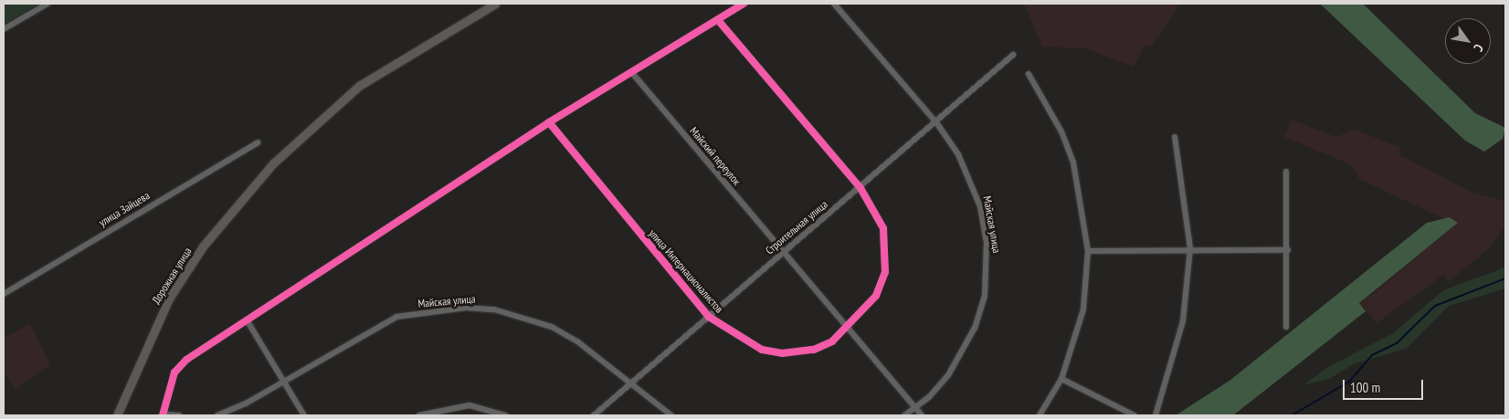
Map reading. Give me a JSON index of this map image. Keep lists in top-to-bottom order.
{
  "streets": {
    "street": [
      "Майский переулок",
      "улица Зайцева",
      "Майская улица",
      "Строительная улица",
      "улица Интернационалистов",
      "Дорожная улица"
    ]
  },
  "crossings": [
    ["Майский переулок", "Майская улица"],
    ["Майский переулок", "Строительная улица"],
    ["Майский переулок", "улица Интернационалистов"],
    ["Майская улица", "Строительная улица"],
    ["Строительная улица", "улица Интернационалистов"]
  ],
  "scale_bar": "100 m",
  "north": "bottom right"
}
